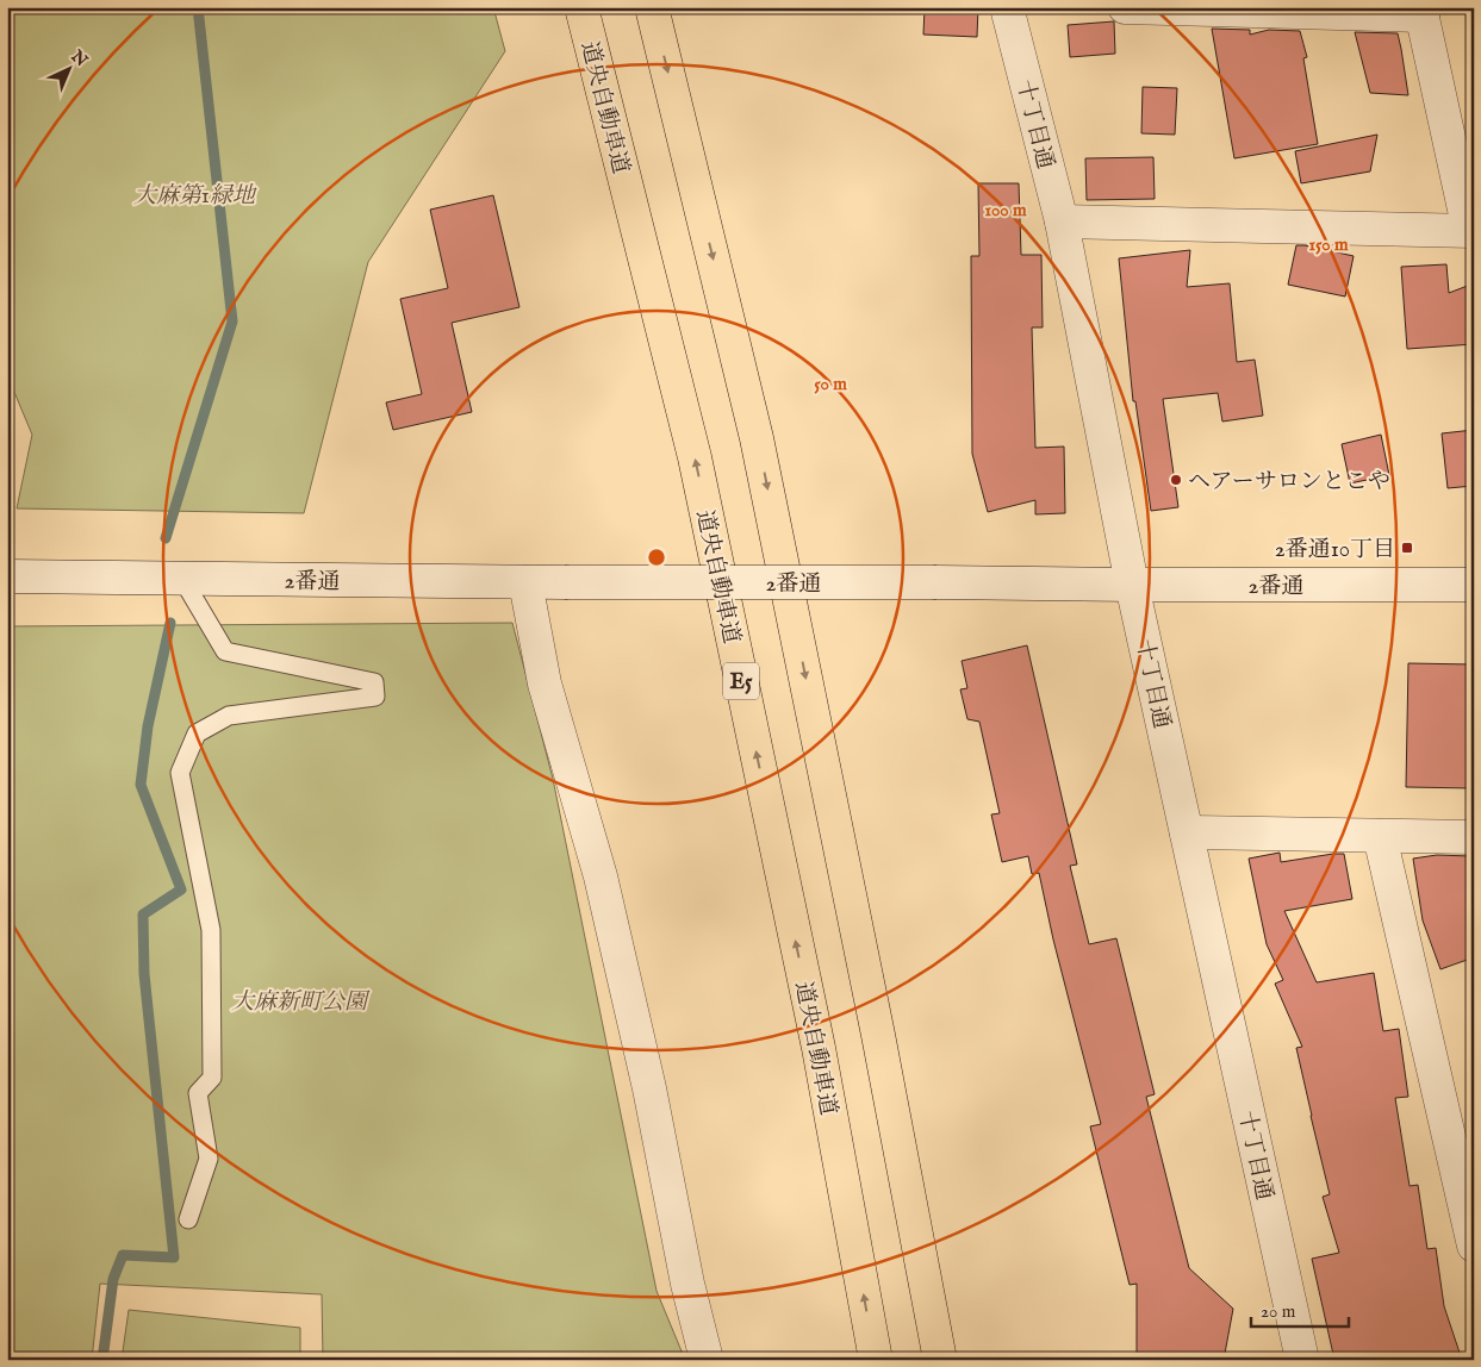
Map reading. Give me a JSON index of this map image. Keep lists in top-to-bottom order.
{
  "streets": {
    "highway": ["道央自動車道", "E5"],
    "street": ["十丁目通", "2番通"]
  },
  "crossings": [
    ["十丁目通", "2番通"]
  ],
  "parks": ["大麻第1緑地", "大麻新町公園"],
  "places": {
    "other": ["ヘアーサロンとこや"],
    "transit": ["2番通10丁目"]
  },
  "scale_bar": "20 m",
  "north": "top right",
  "rings": ["100 m", "150 m", "50 m"]
}
